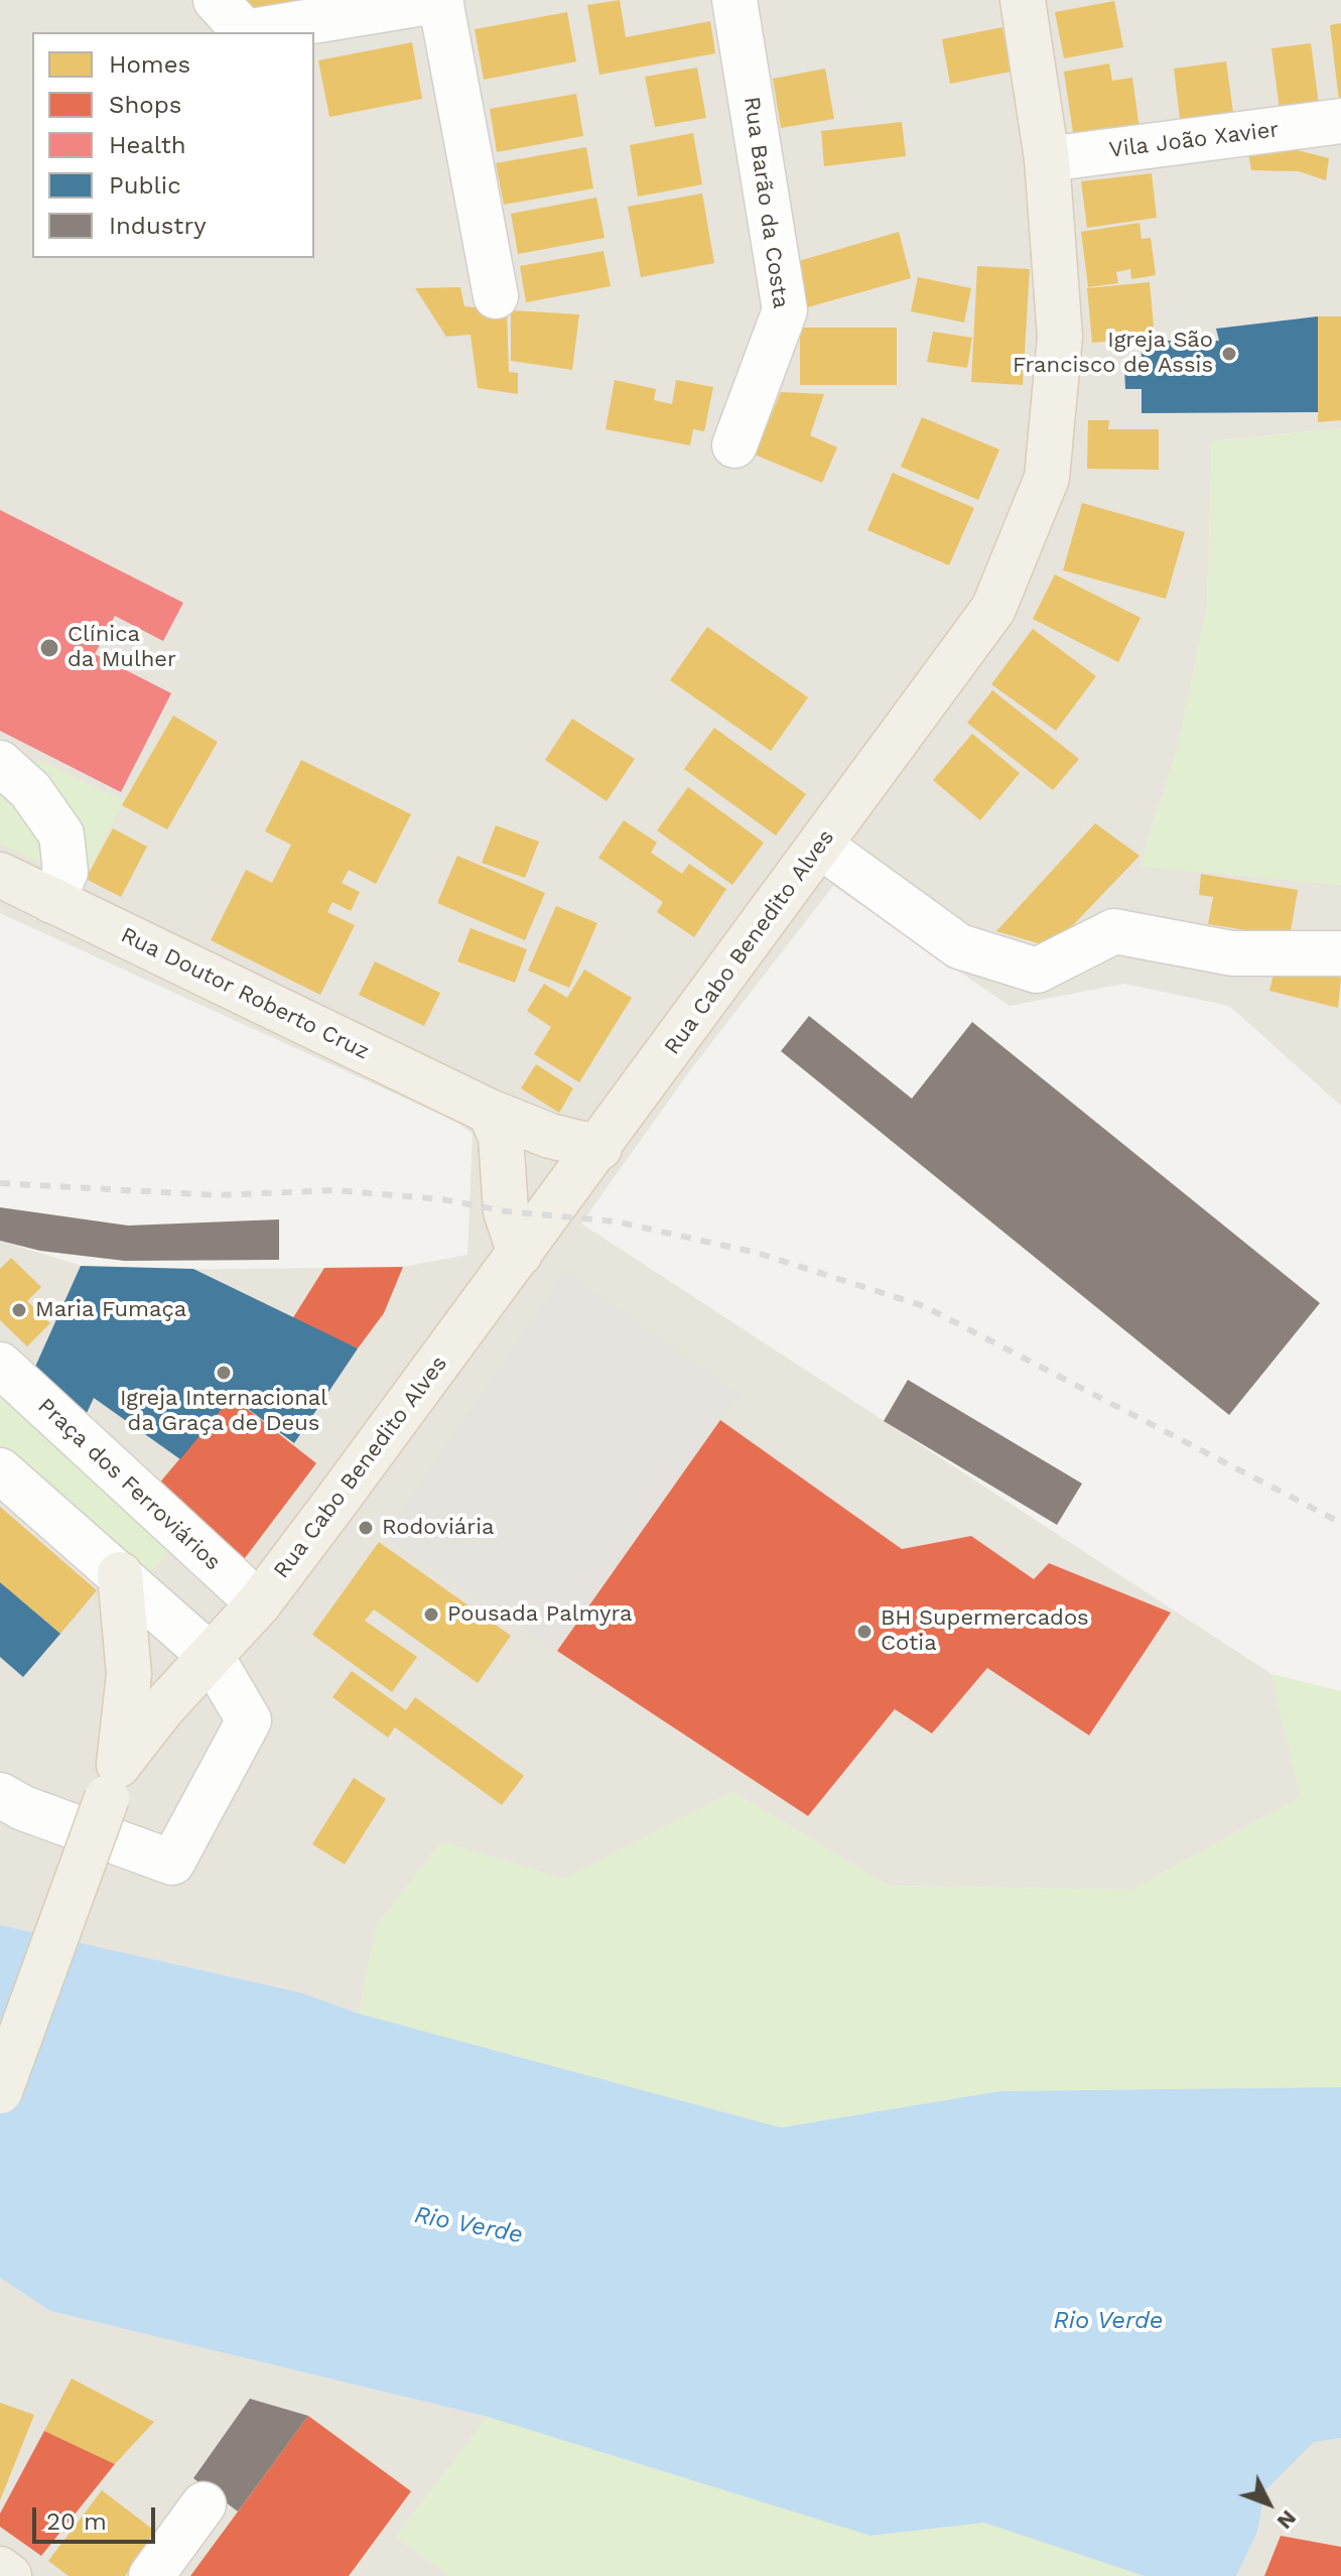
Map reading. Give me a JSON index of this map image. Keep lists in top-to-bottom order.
{
  "streets": {
    "main road": ["Rua Cabo Benedito Alves", "Rua Doutor Roberto Cruz"],
    "street": ["Vila João Xavier", "Rua Barão da Costa", "Praça dos Ferroviários"]
  },
  "crossings": [
    ["Vila João Xavier", "Rua Cabo Benedito Alves"],
    ["Rua Cabo Benedito Alves", "Rua Doutor Roberto Cruz"],
    ["Rua Cabo Benedito Alves", "Praça dos Ferroviários"]
  ],
  "water": ["Rio Verde"],
  "places": [
    "Igreja São Francisco de Assis",
    "Clínica da Mulher",
    "Maria Fumaça",
    "Igreja Internacional da Graça de Deus",
    "Rodoviária",
    "Pousada Palmyra",
    "BH Supermercados Cotia"
  ],
  "legend": [
    "Homes",
    "Shops",
    "Health",
    "Public",
    "Industry"
  ],
  "scale_bar": "20 m",
  "north": "bottom right"
}
